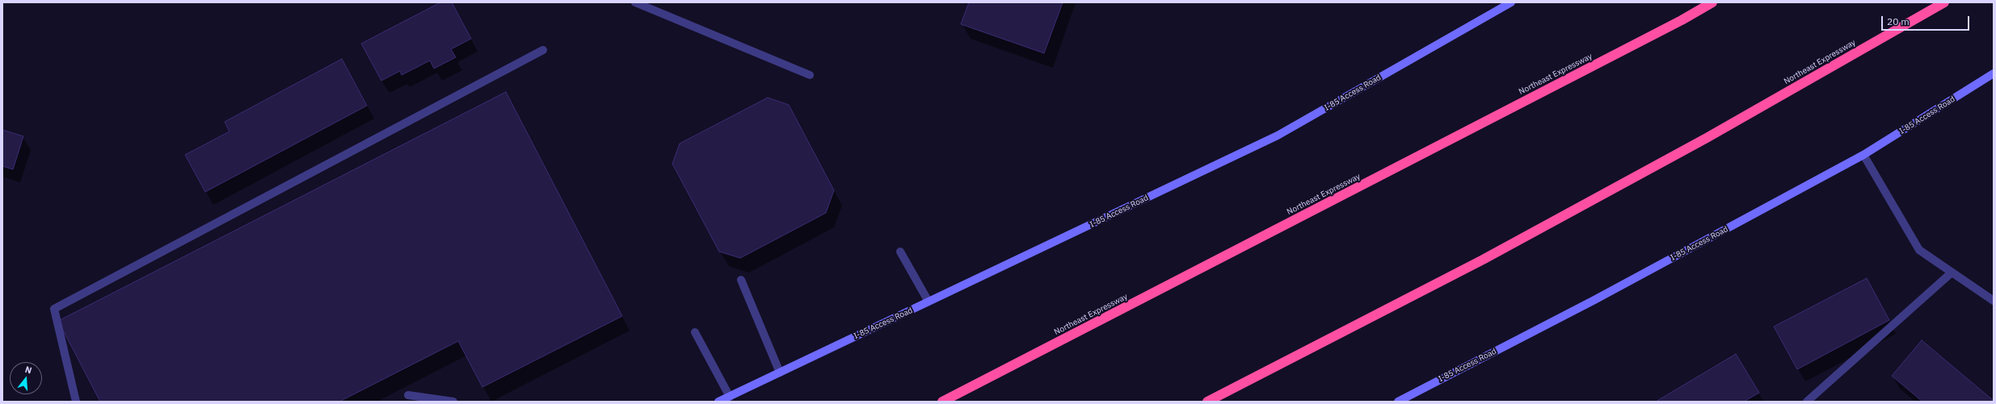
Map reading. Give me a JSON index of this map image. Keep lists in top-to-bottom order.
{
  "streets": {
    "highway": ["Northeast Expressway"],
    "main road": ["I-85 Access Road"]
  },
  "scale_bar": "20 m",
  "north": "top"
}
